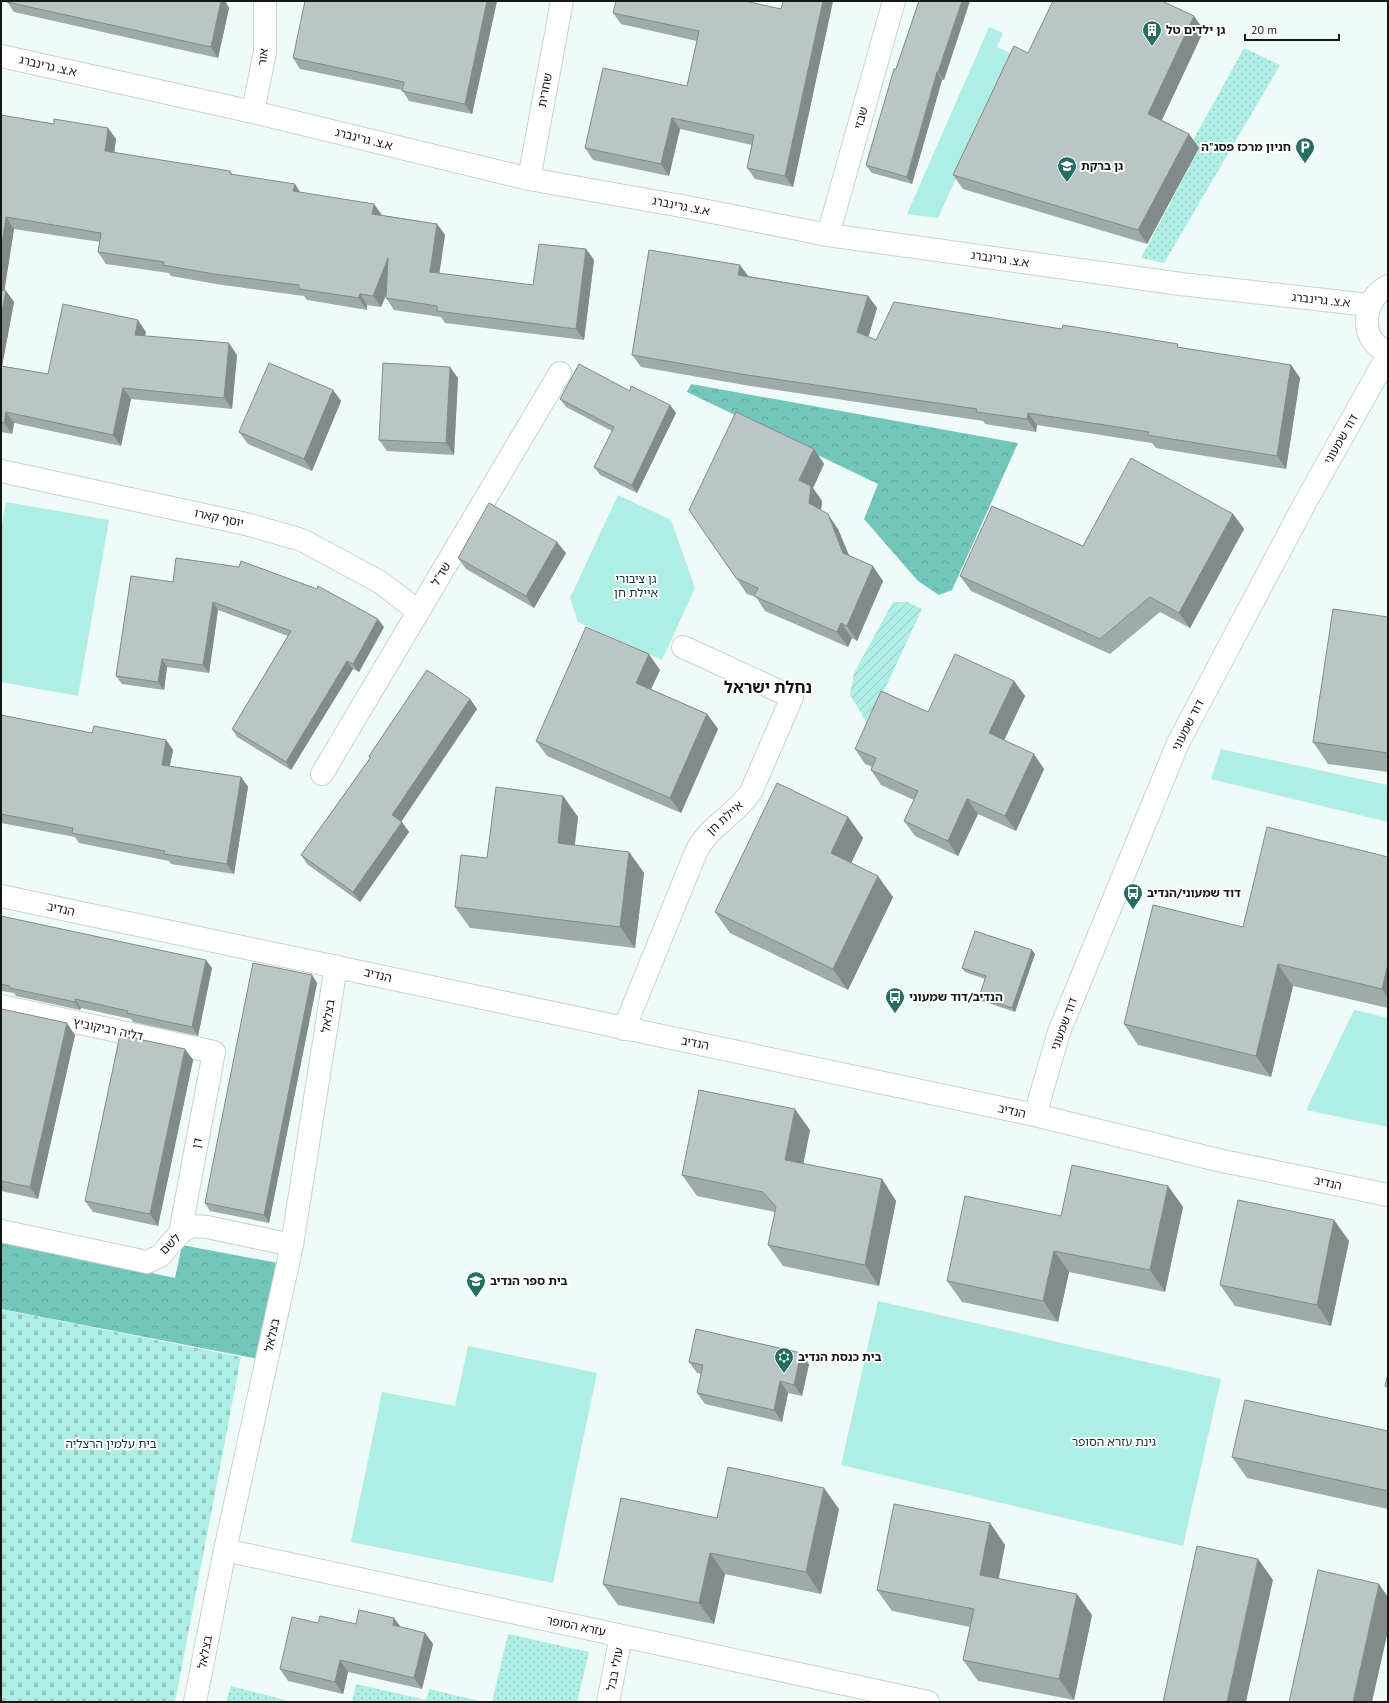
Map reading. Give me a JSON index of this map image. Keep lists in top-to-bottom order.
{
  "streets": {
    "street": [
      "אור",
      "א.צ. גרינברג",
      "שחרית",
      "שבזי",
      "דוד שמעוני",
      "יוסף קארו",
      "שד\"ל",
      "איילת חן",
      "הנדיב",
      "בצלאל",
      "'דליה רביקוביץ",
      "דן",
      "לשם",
      "עזרא הסופר",
      "עולי בבל"
    ]
  },
  "crossings": [
    ["אור", "א.צ. גרינברג"],
    ["א.צ. גרינברג", "שחרית"],
    ["א.צ. גרינברג", "שבזי"],
    ["דוד שמעוני", "הנדיב"],
    ["יוסף קארו", "שד\"ל"],
    ["איילת חן", "הנדיב"],
    ["הנדיב", "בצלאל"],
    ["בצלאל", "לשם"],
    ["בצלאל", "עזרא הסופר"],
    ["'דליה רביקוביץ", "דן"],
    ["דן", "לשם"],
    ["עזרא הסופר", "עולי בבל"]
  ],
  "districts": ["נחלת ישראל"],
  "parks": ["גן ציבורי איילת חן", "גינת עזרא הסופר", "בית עלמין הרצליה"],
  "places": {
    "building": ["גן ילדים טל"],
    "parking": ["חניון מרכז פסג\"ה"],
    "school or university": ["גן ברקת", "בית ספר הנדיב"],
    "bus stop": ["דוד שמעוני/הנדיב", "הנדיב/דוד שמעוני"],
    "synagogue": ["בית כנסת הנדיב"]
  },
  "scale_bar": "20 m"
}
